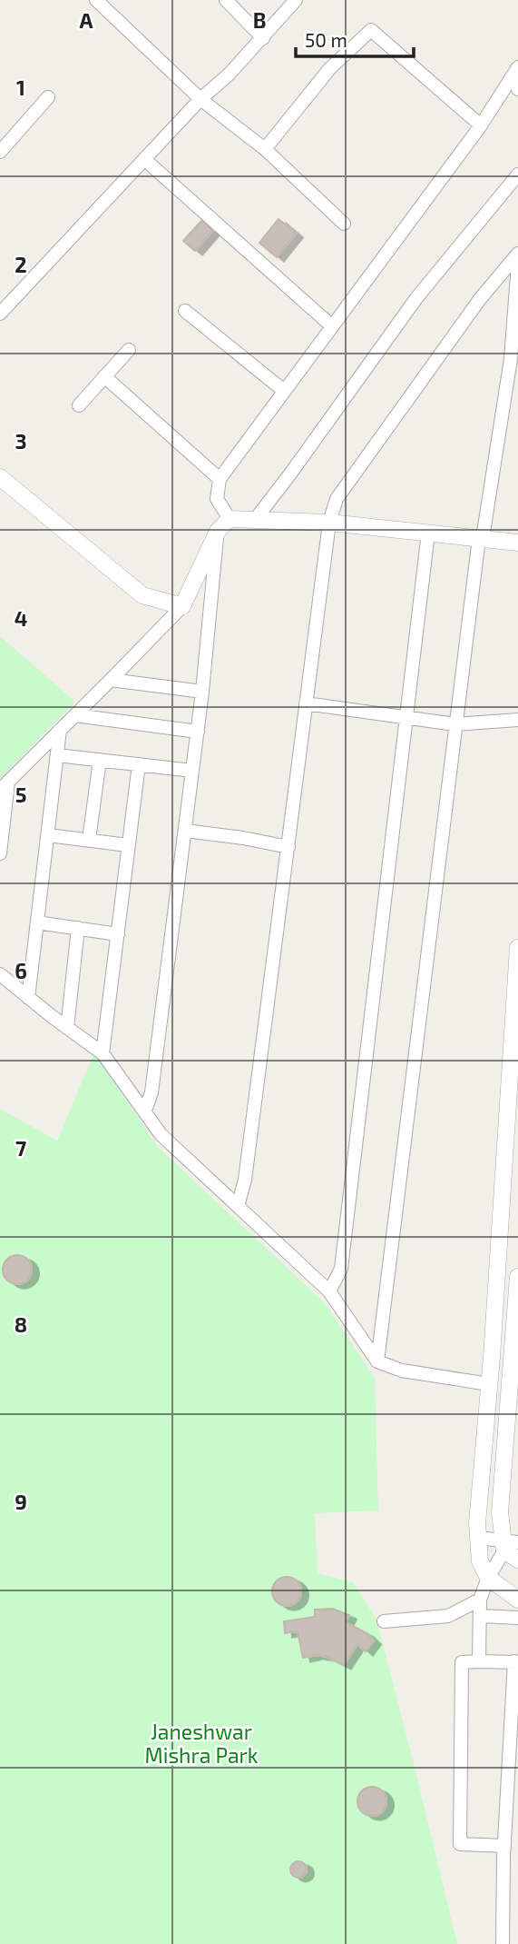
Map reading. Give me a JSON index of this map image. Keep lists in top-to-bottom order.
{
  "parks": ["Janeshwar Mishra Park"],
  "scale_bar": "50 m",
  "grid": {
    "columns": ["A", "B"],
    "rows": [
      "1",
      "2",
      "3",
      "4",
      "5",
      "6",
      "7",
      "8",
      "9"
    ]
  }
}
